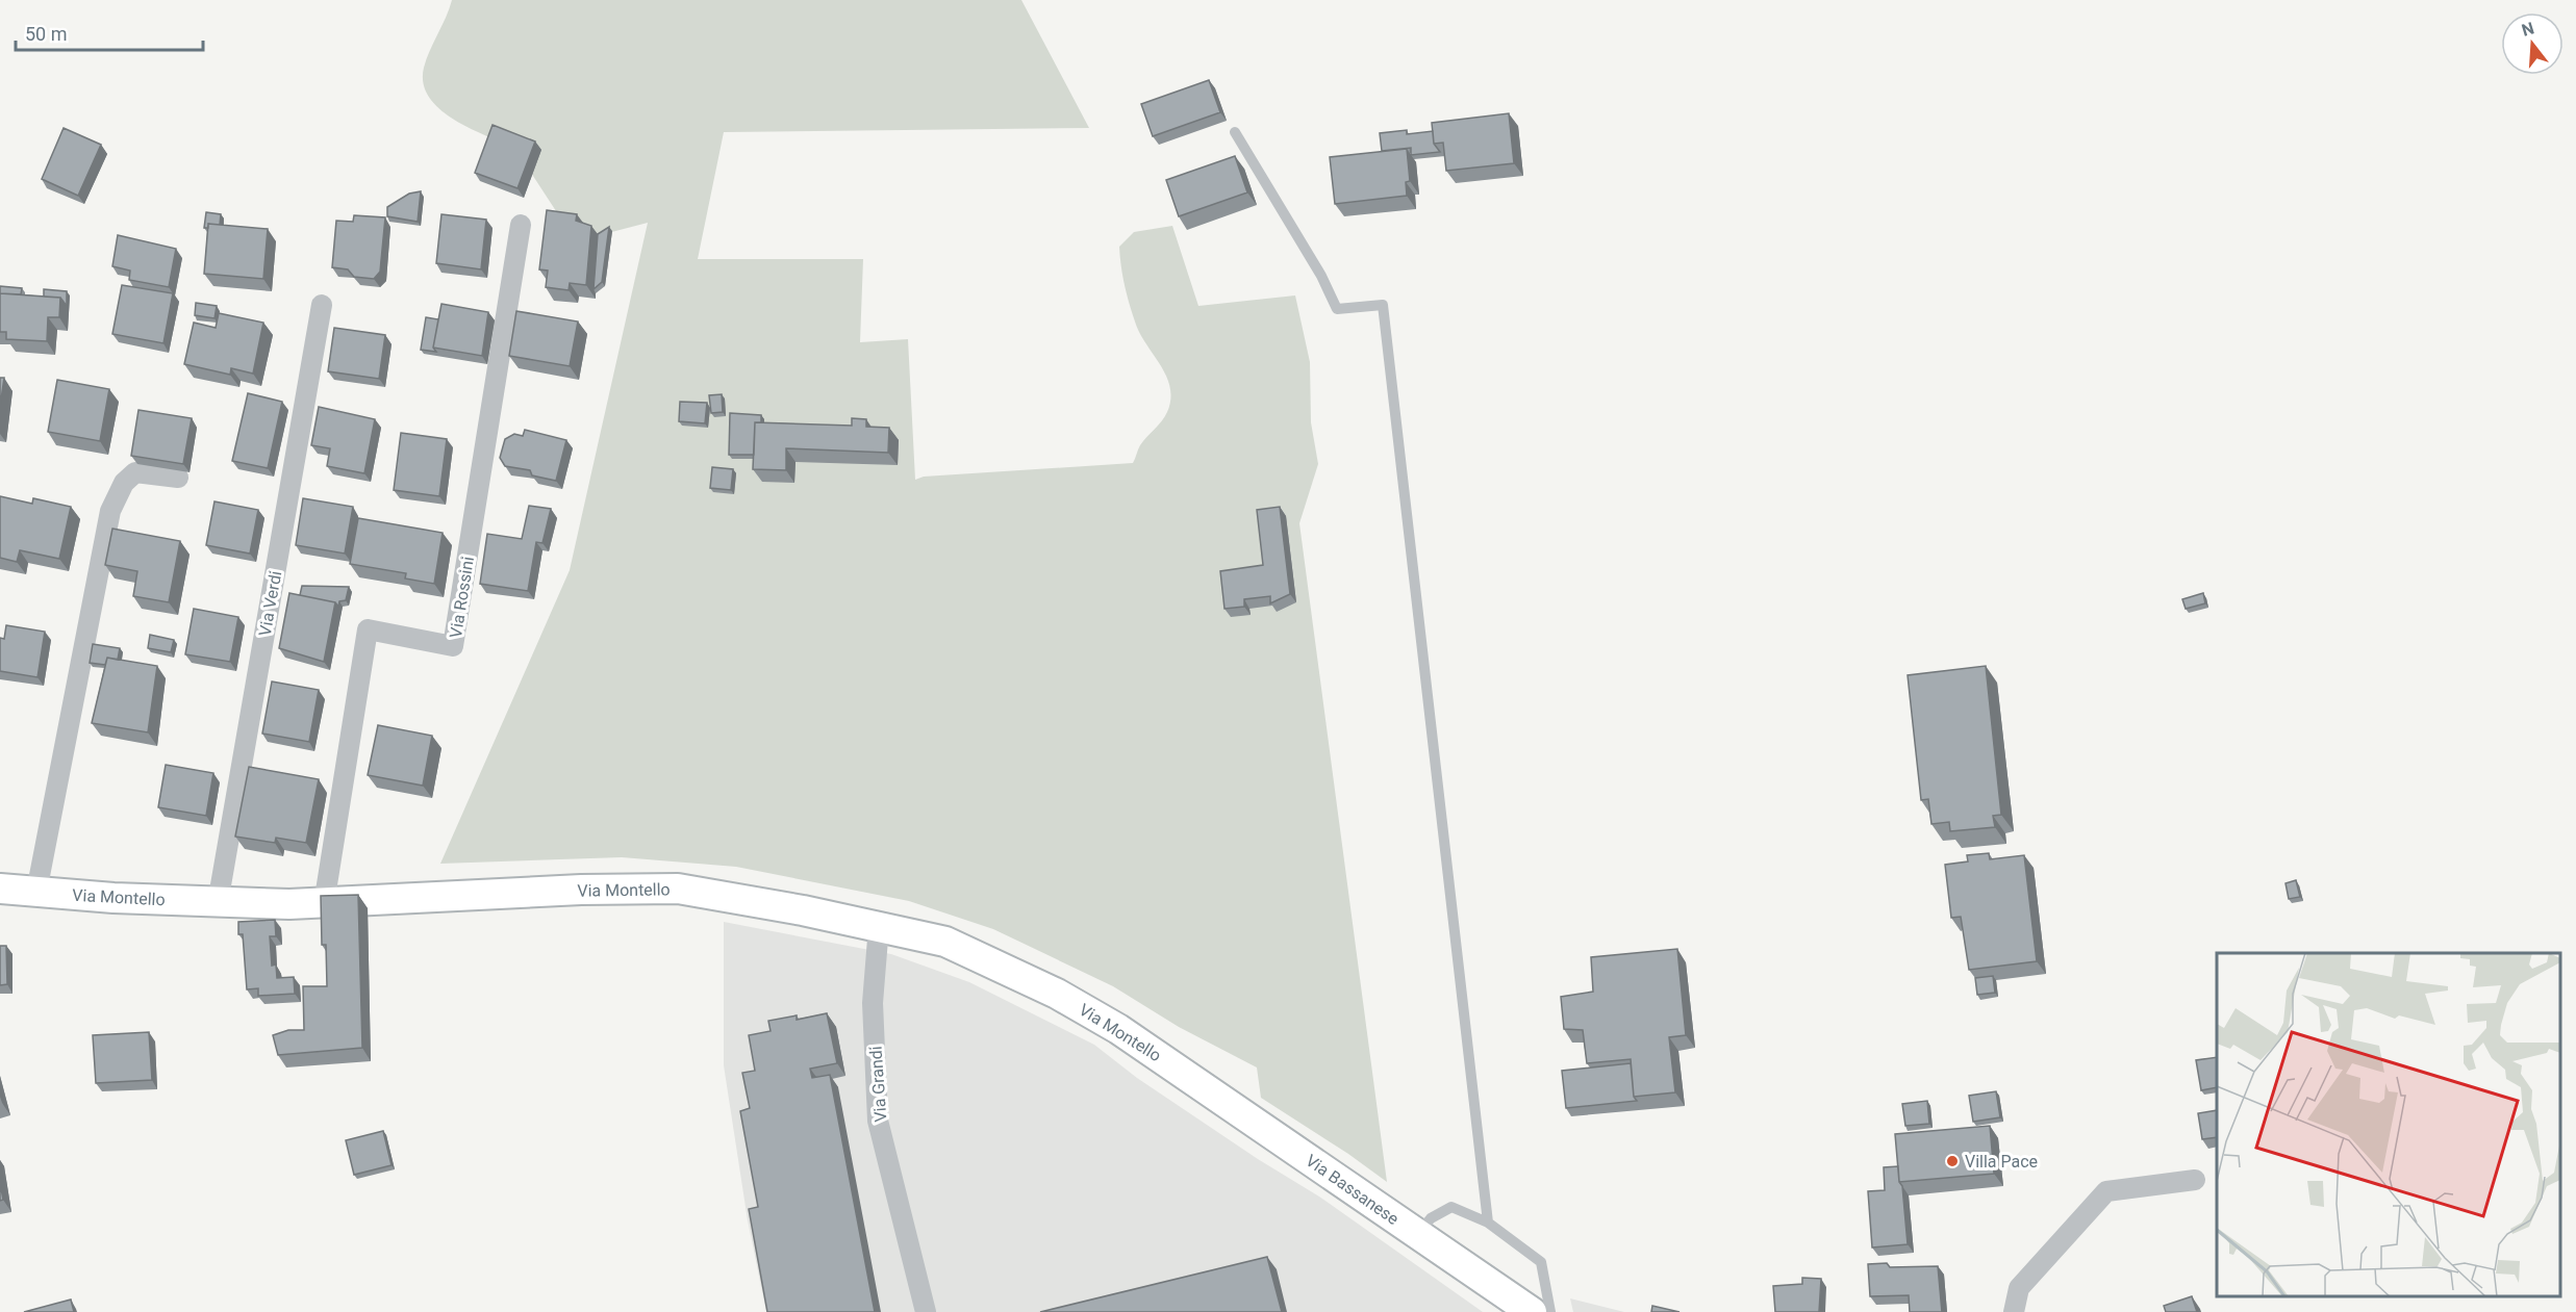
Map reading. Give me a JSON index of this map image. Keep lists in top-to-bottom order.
{
  "streets": {
    "main road": ["Via Montello", "Via Bassanese"],
    "street": ["Via Rossini", "Via Verdi", "Via Grandi"]
  },
  "crossings": [
    ["Via Rossini", "Via Montello"],
    ["Via Verdi", "Via Montello"],
    ["Via Montello", "Via Grandi"],
    ["Via Montello", "Via Bassanese"]
  ],
  "places": ["Villa Pace"],
  "scale_bar": "50 m",
  "north": "top"
}
